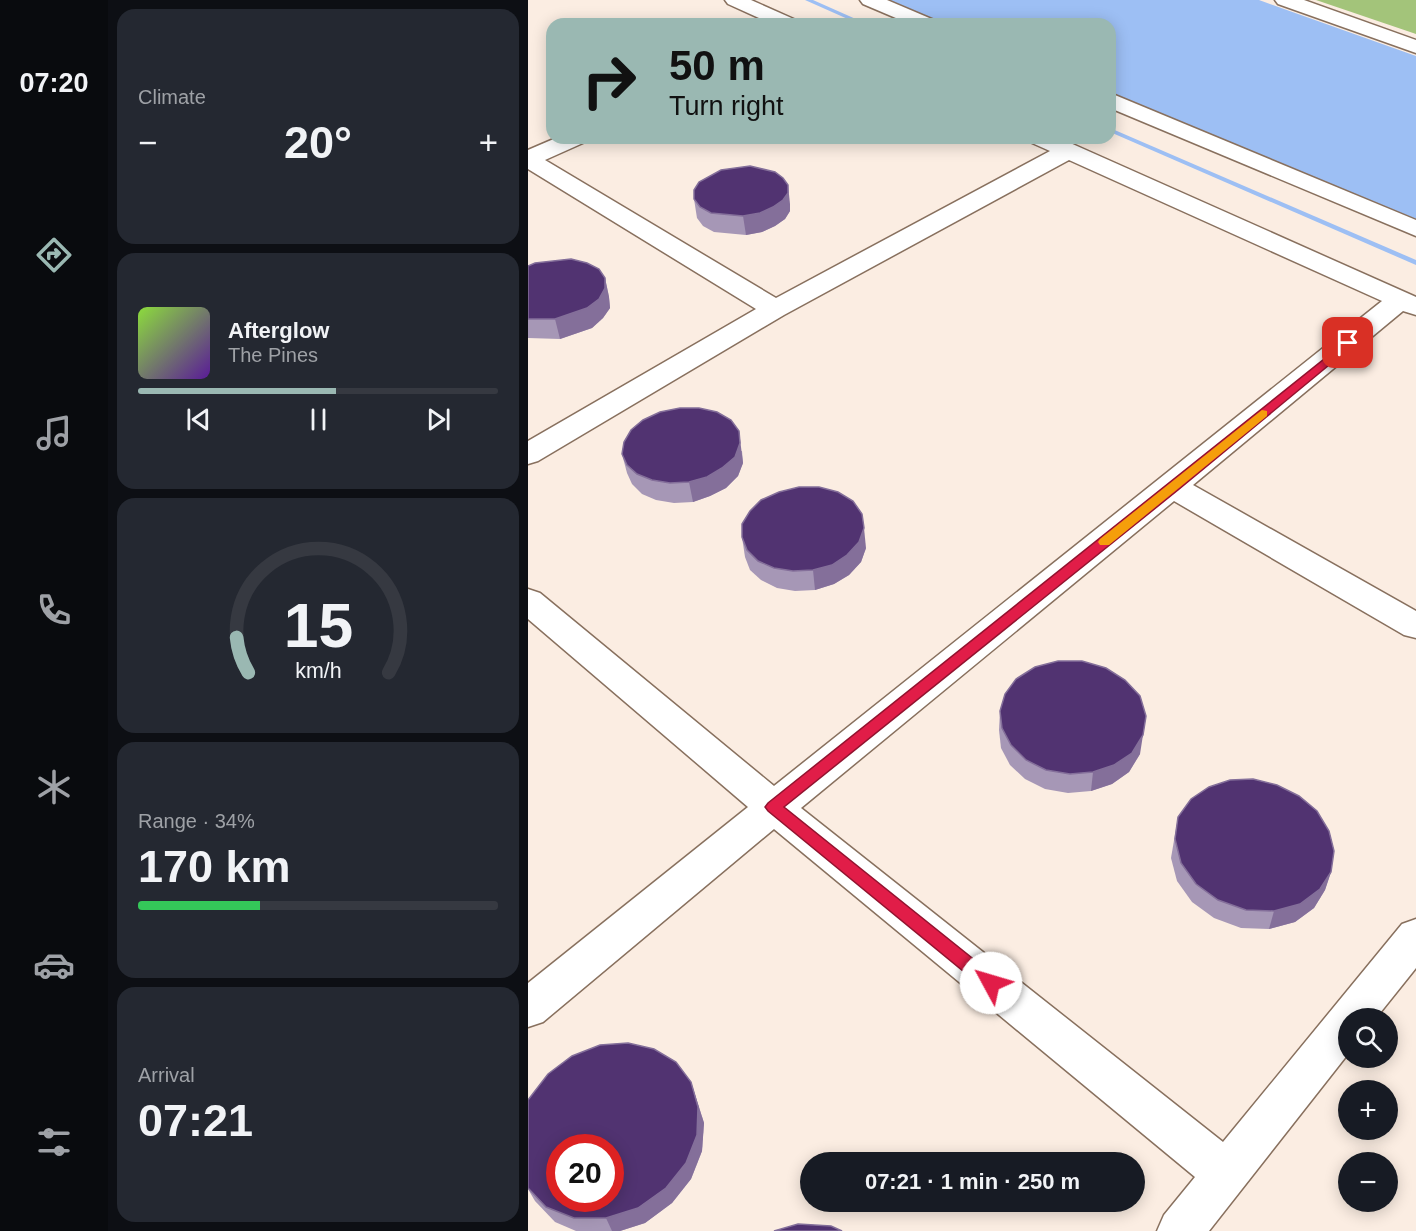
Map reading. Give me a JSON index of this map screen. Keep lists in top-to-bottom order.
{
  "page": {
    "tabs": "07:20",
    "tile": [
      "Climate",
      ["Range · 34%", "170 km"],
      ["Arrival", "07:21"]
    ],
    "turn": ["50 m", "Turn right"],
    "heat": ["−", "20°", "+"],
    "song": ["Afterglow", "The Pines"],
    "map_buttons": ["+", "−"],
    "limit": "20",
    "trip": "07:21 · 1 min · 250 m",
    "gauge": ["15", "km/h"]
  }
}
